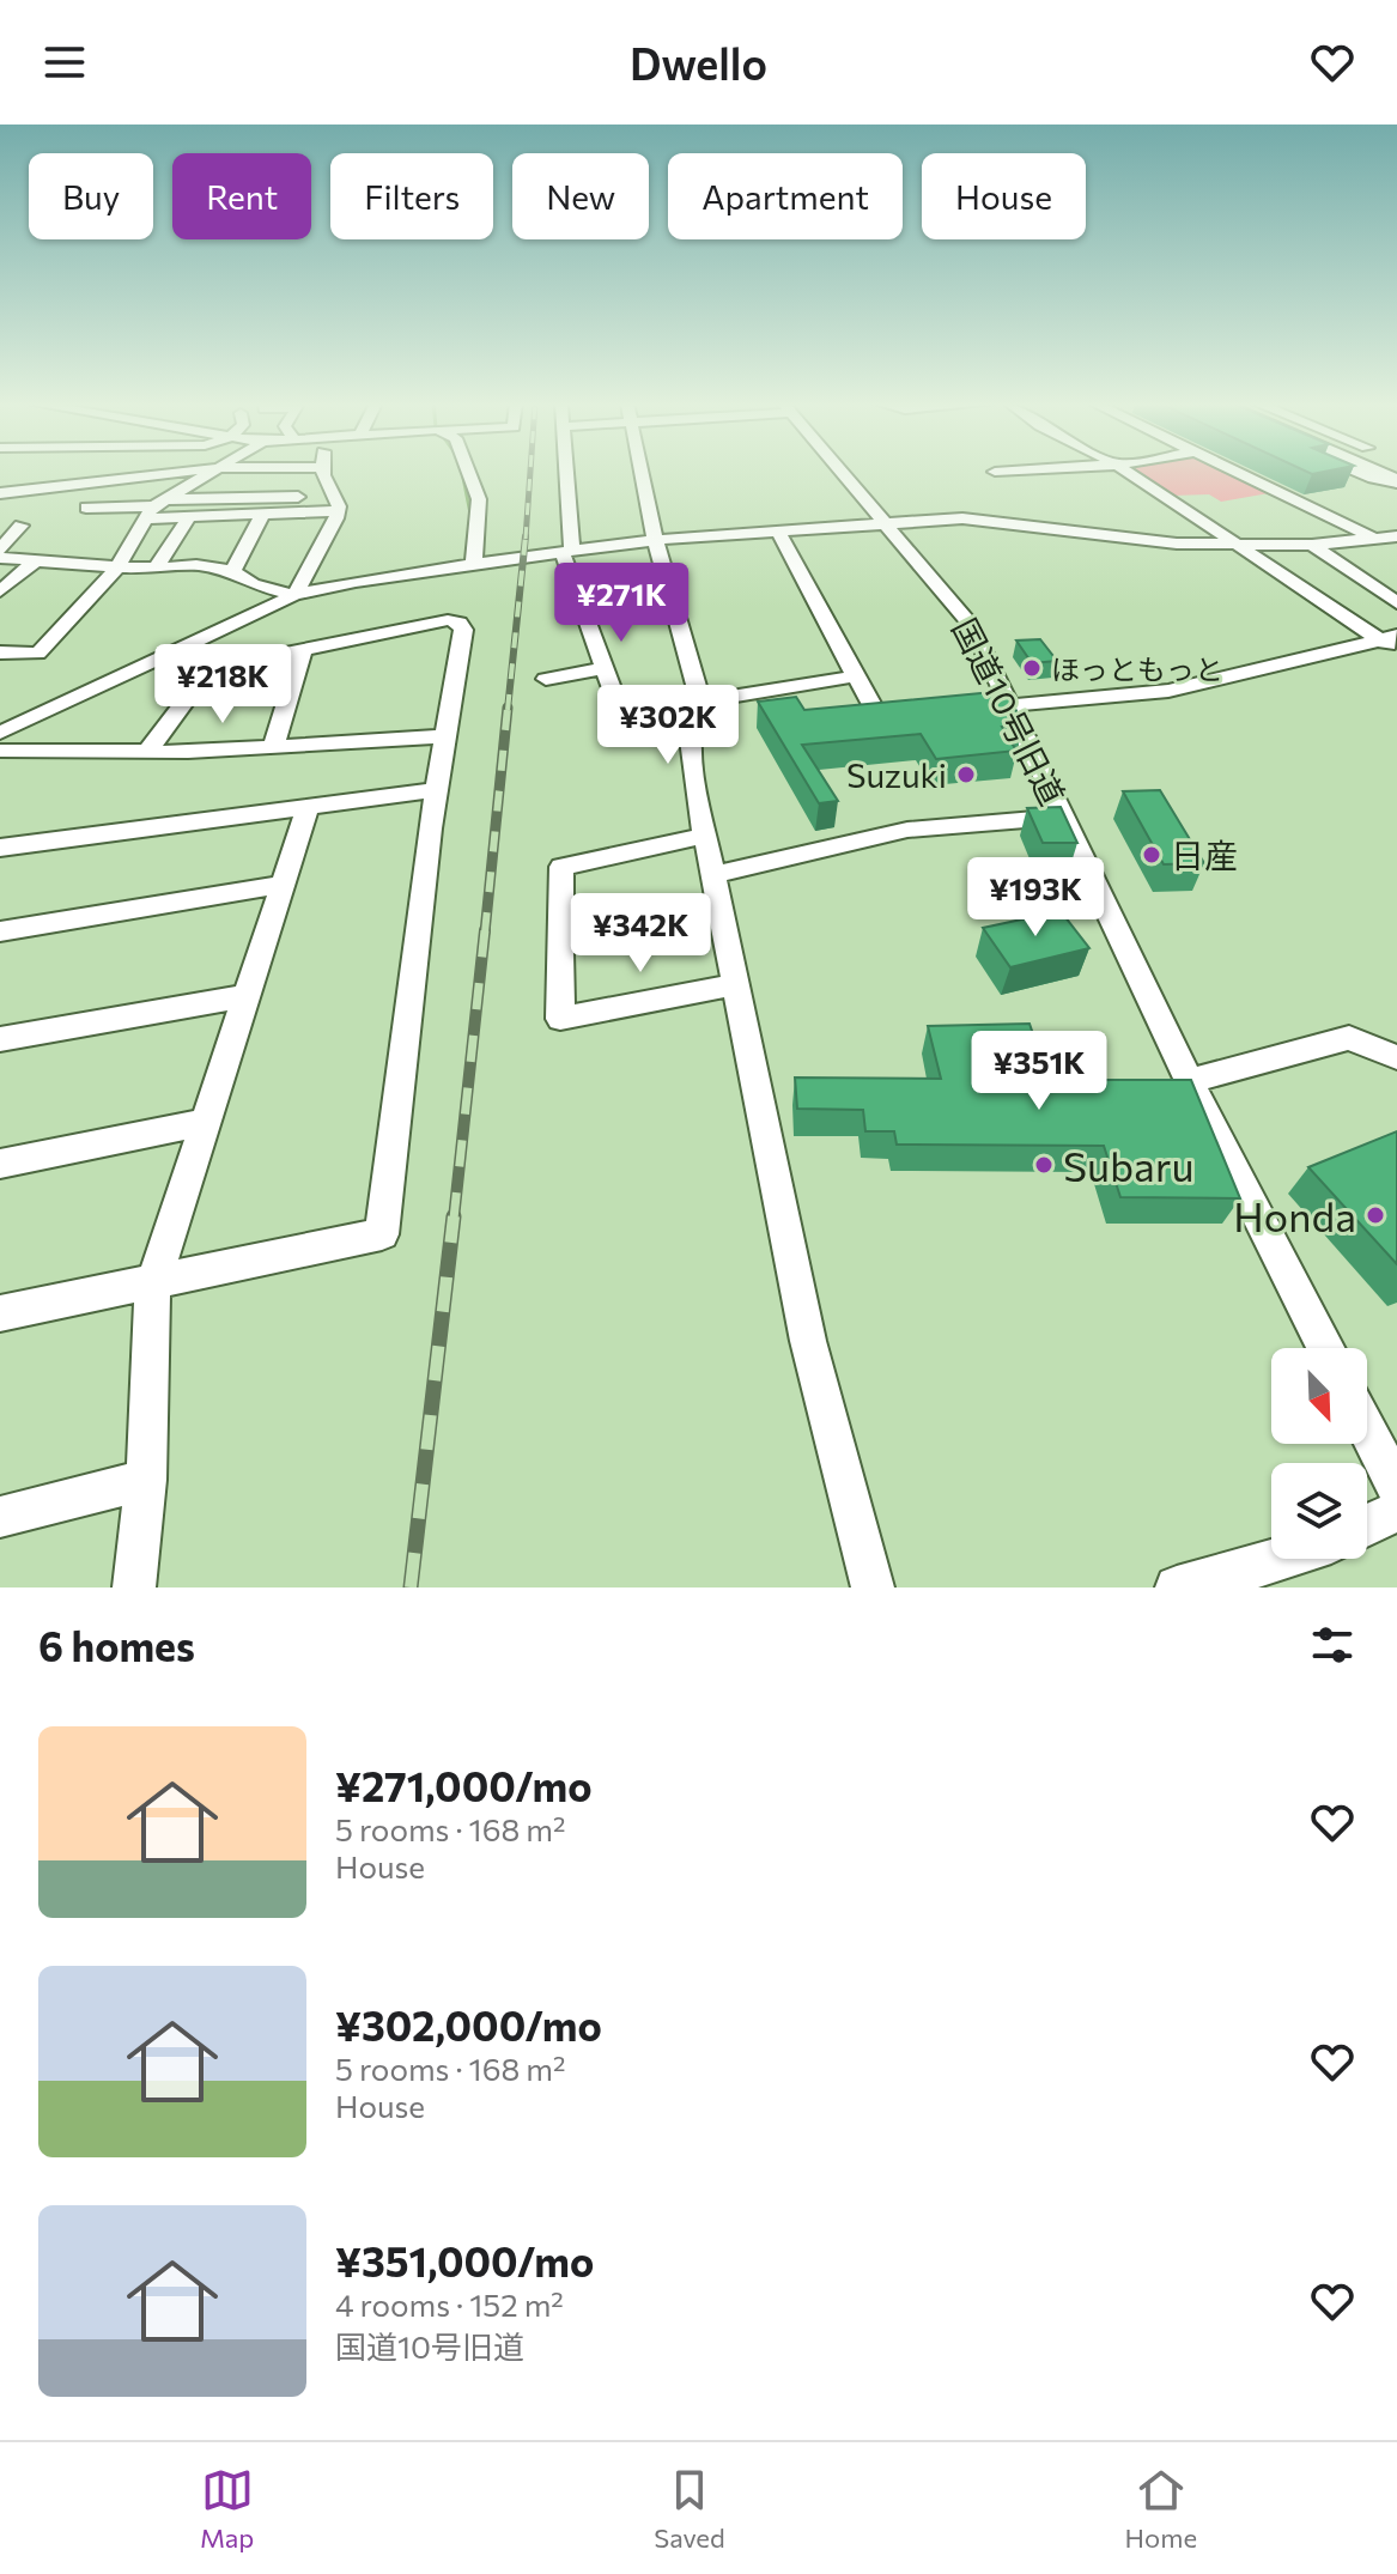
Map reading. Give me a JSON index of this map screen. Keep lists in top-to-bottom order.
{
  "streets": {
    "street": ["国道10号旧道"]
  },
  "places": [
    "ほっともっと",
    "Suzuki",
    "日産",
    "Subaru",
    "Honda"
  ],
  "north": "bottom right",
  "page": {
    "header": "Dwello",
    "chip": [
      "Buy",
      "Rent",
      "Filters",
      "New",
      "Apartment",
      "House"
    ],
    "price": [
      "¥271K",
      "¥218K",
      "¥302K",
      "¥193K",
      "¥342K",
      "¥351K"
    ],
    "heading": "6 homes",
    "list": [
      {
        "name": "¥271,000/mo",
        "note": "5 rooms · 168 m² · House"
      },
      {
        "name": "¥302,000/mo",
        "note": "5 rooms · 168 m² · House"
      },
      {
        "name": "¥351,000/mo",
        "note": "4 rooms · 152 m² · 国道10号旧道"
      }
    ],
    "tabs": ["Map", "Saved", "Home"]
  }
}
